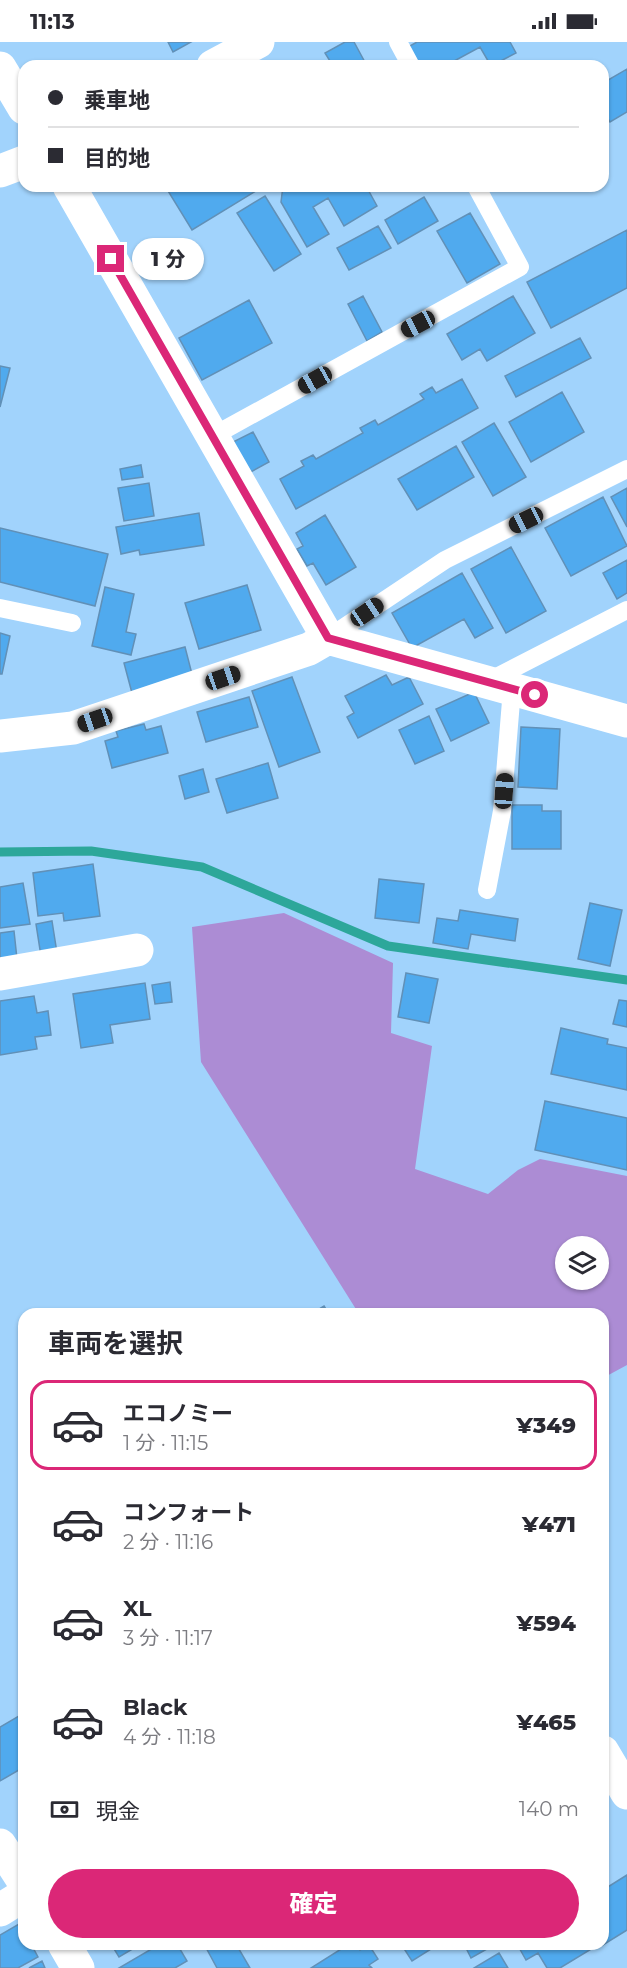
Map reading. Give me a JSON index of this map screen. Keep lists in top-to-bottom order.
{
  "page": {
    "status": "11:13",
    "banner": ["乗車地", "目的地"],
    "bubble": "1 分",
    "heading": "車両を選択",
    "list": [
      {
        "name": "エコノミー",
        "note": "1 分 · 11:15",
        "value": "¥349"
      },
      {
        "name": "コンフォート",
        "note": "2 分 · 11:16",
        "value": "¥471"
      },
      {
        "name": "XL",
        "note": "3 分 · 11:17",
        "value": "¥594"
      },
      {
        "name": "Black",
        "note": "4 分 · 11:18",
        "value": "¥465"
      }
    ],
    "pay": ["現金", "140 m"],
    "buttons": "確定"
  }
}
